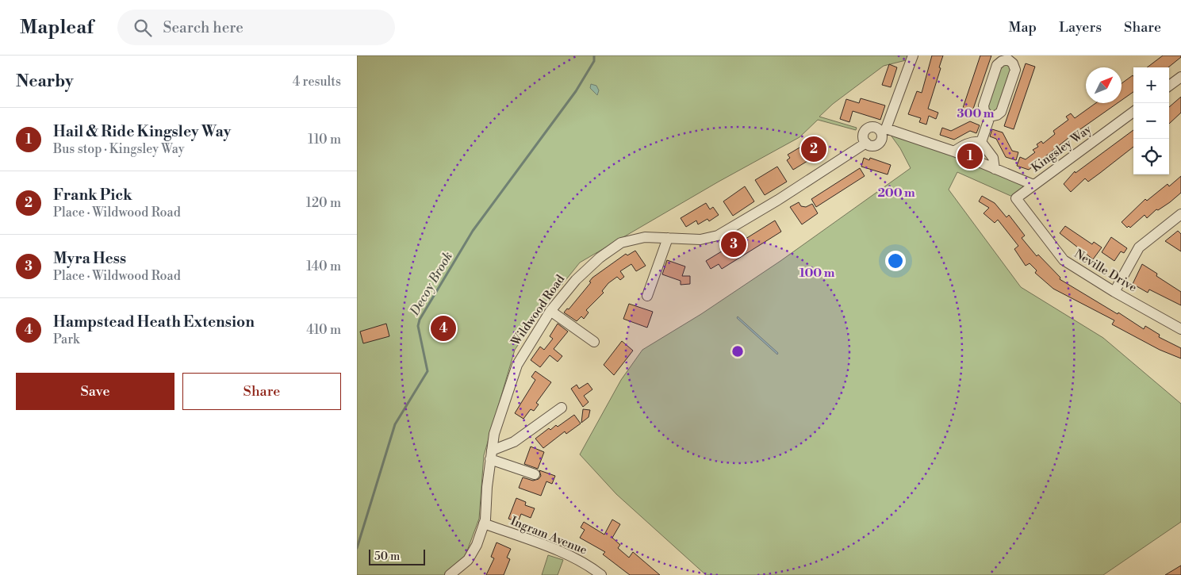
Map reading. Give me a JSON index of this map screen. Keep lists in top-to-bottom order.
{
  "streets": {
    "street": [
      "Kingsley Way",
      "Neville Drive",
      "Wildwood Road",
      "Ingram Avenue"
    ]
  },
  "crossings": [
    ["Kingsley Way", "Neville Drive"],
    ["Kingsley Way", "Wildwood Road"],
    ["Wildwood Road", "Ingram Avenue"]
  ],
  "water": ["Decoy Brook"],
  "scale_bar": "50 m",
  "north": "top right",
  "page": {
    "header": "Mapleaf",
    "search": "Search here",
    "nav": ["Map", "Layers", "Share"],
    "heading": ["Nearby", "4 results"],
    "map_buttons": ["+", "−"],
    "list": [
      {
        "mark": "1",
        "name": "Hail & Ride Kingsley Way",
        "note": "Bus stop · Kingsley Way",
        "value": "110 m"
      },
      {
        "mark": "2",
        "name": "Frank Pick",
        "note": "Place · Wildwood Road",
        "value": "120 m"
      },
      {
        "mark": "3",
        "name": "Myra Hess",
        "note": "Place · Wildwood Road",
        "value": "140 m"
      },
      {
        "mark": "4",
        "name": "Hampstead Heath Extension",
        "note": "Park",
        "value": "410 m"
      }
    ],
    "pins": [
      "2",
      "1",
      "3",
      "4"
    ],
    "buttons": ["Save", "Share"],
    "scale": "50 m"
  },
  "rings": ["300 m", "200 m", "100 m"]
}
